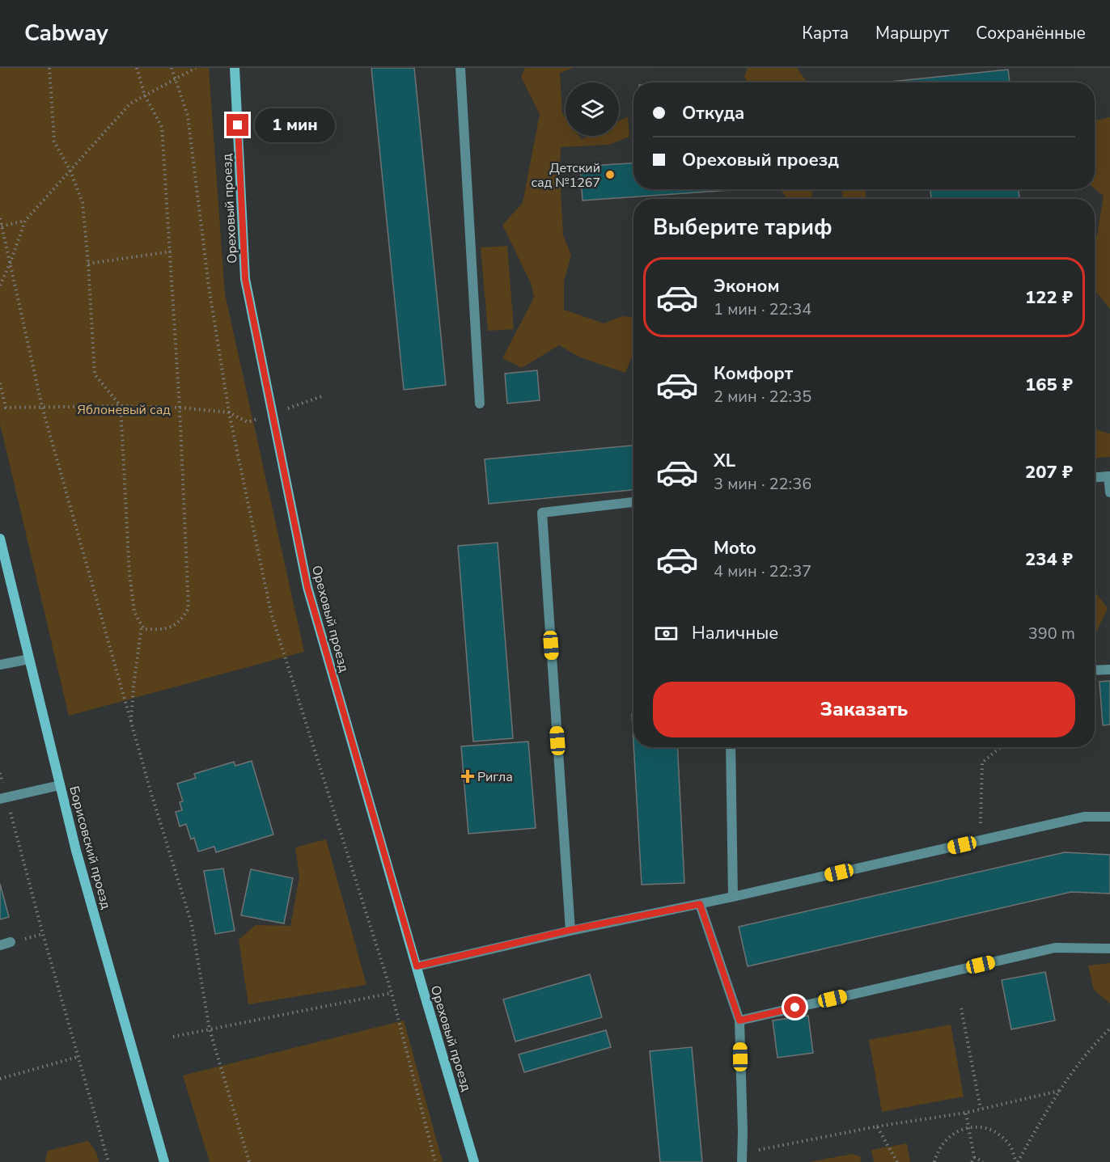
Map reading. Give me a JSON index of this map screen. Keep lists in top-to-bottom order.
{
  "streets": {
    "street": ["Ореховый проезд", "Борисовский проезд"]
  },
  "parks": ["Яблоневый сад"],
  "places": {
    "other": ["Детский сад №1267"],
    "health": ["Ригла"]
  },
  "page": {
    "header": "Cabway",
    "nav": ["Карта", "Маршрут", "Сохранённые"],
    "banner": ["Откуда", "Ореховый проезд"],
    "bubble": "1 мин",
    "heading": "Выберите тариф",
    "list": [
      {
        "name": "Эконом",
        "note": "1 мин · 22:34",
        "value": "122 ₽"
      },
      {
        "name": "Комфорт",
        "note": "2 мин · 22:35",
        "value": "165 ₽"
      },
      {
        "name": "XL",
        "note": "3 мин · 22:36",
        "value": "207 ₽"
      },
      {
        "name": "Moto",
        "note": "4 мин · 22:37",
        "value": "234 ₽"
      }
    ],
    "pay": ["Наличные", "390 m"],
    "buttons": "Заказать"
  }
}
